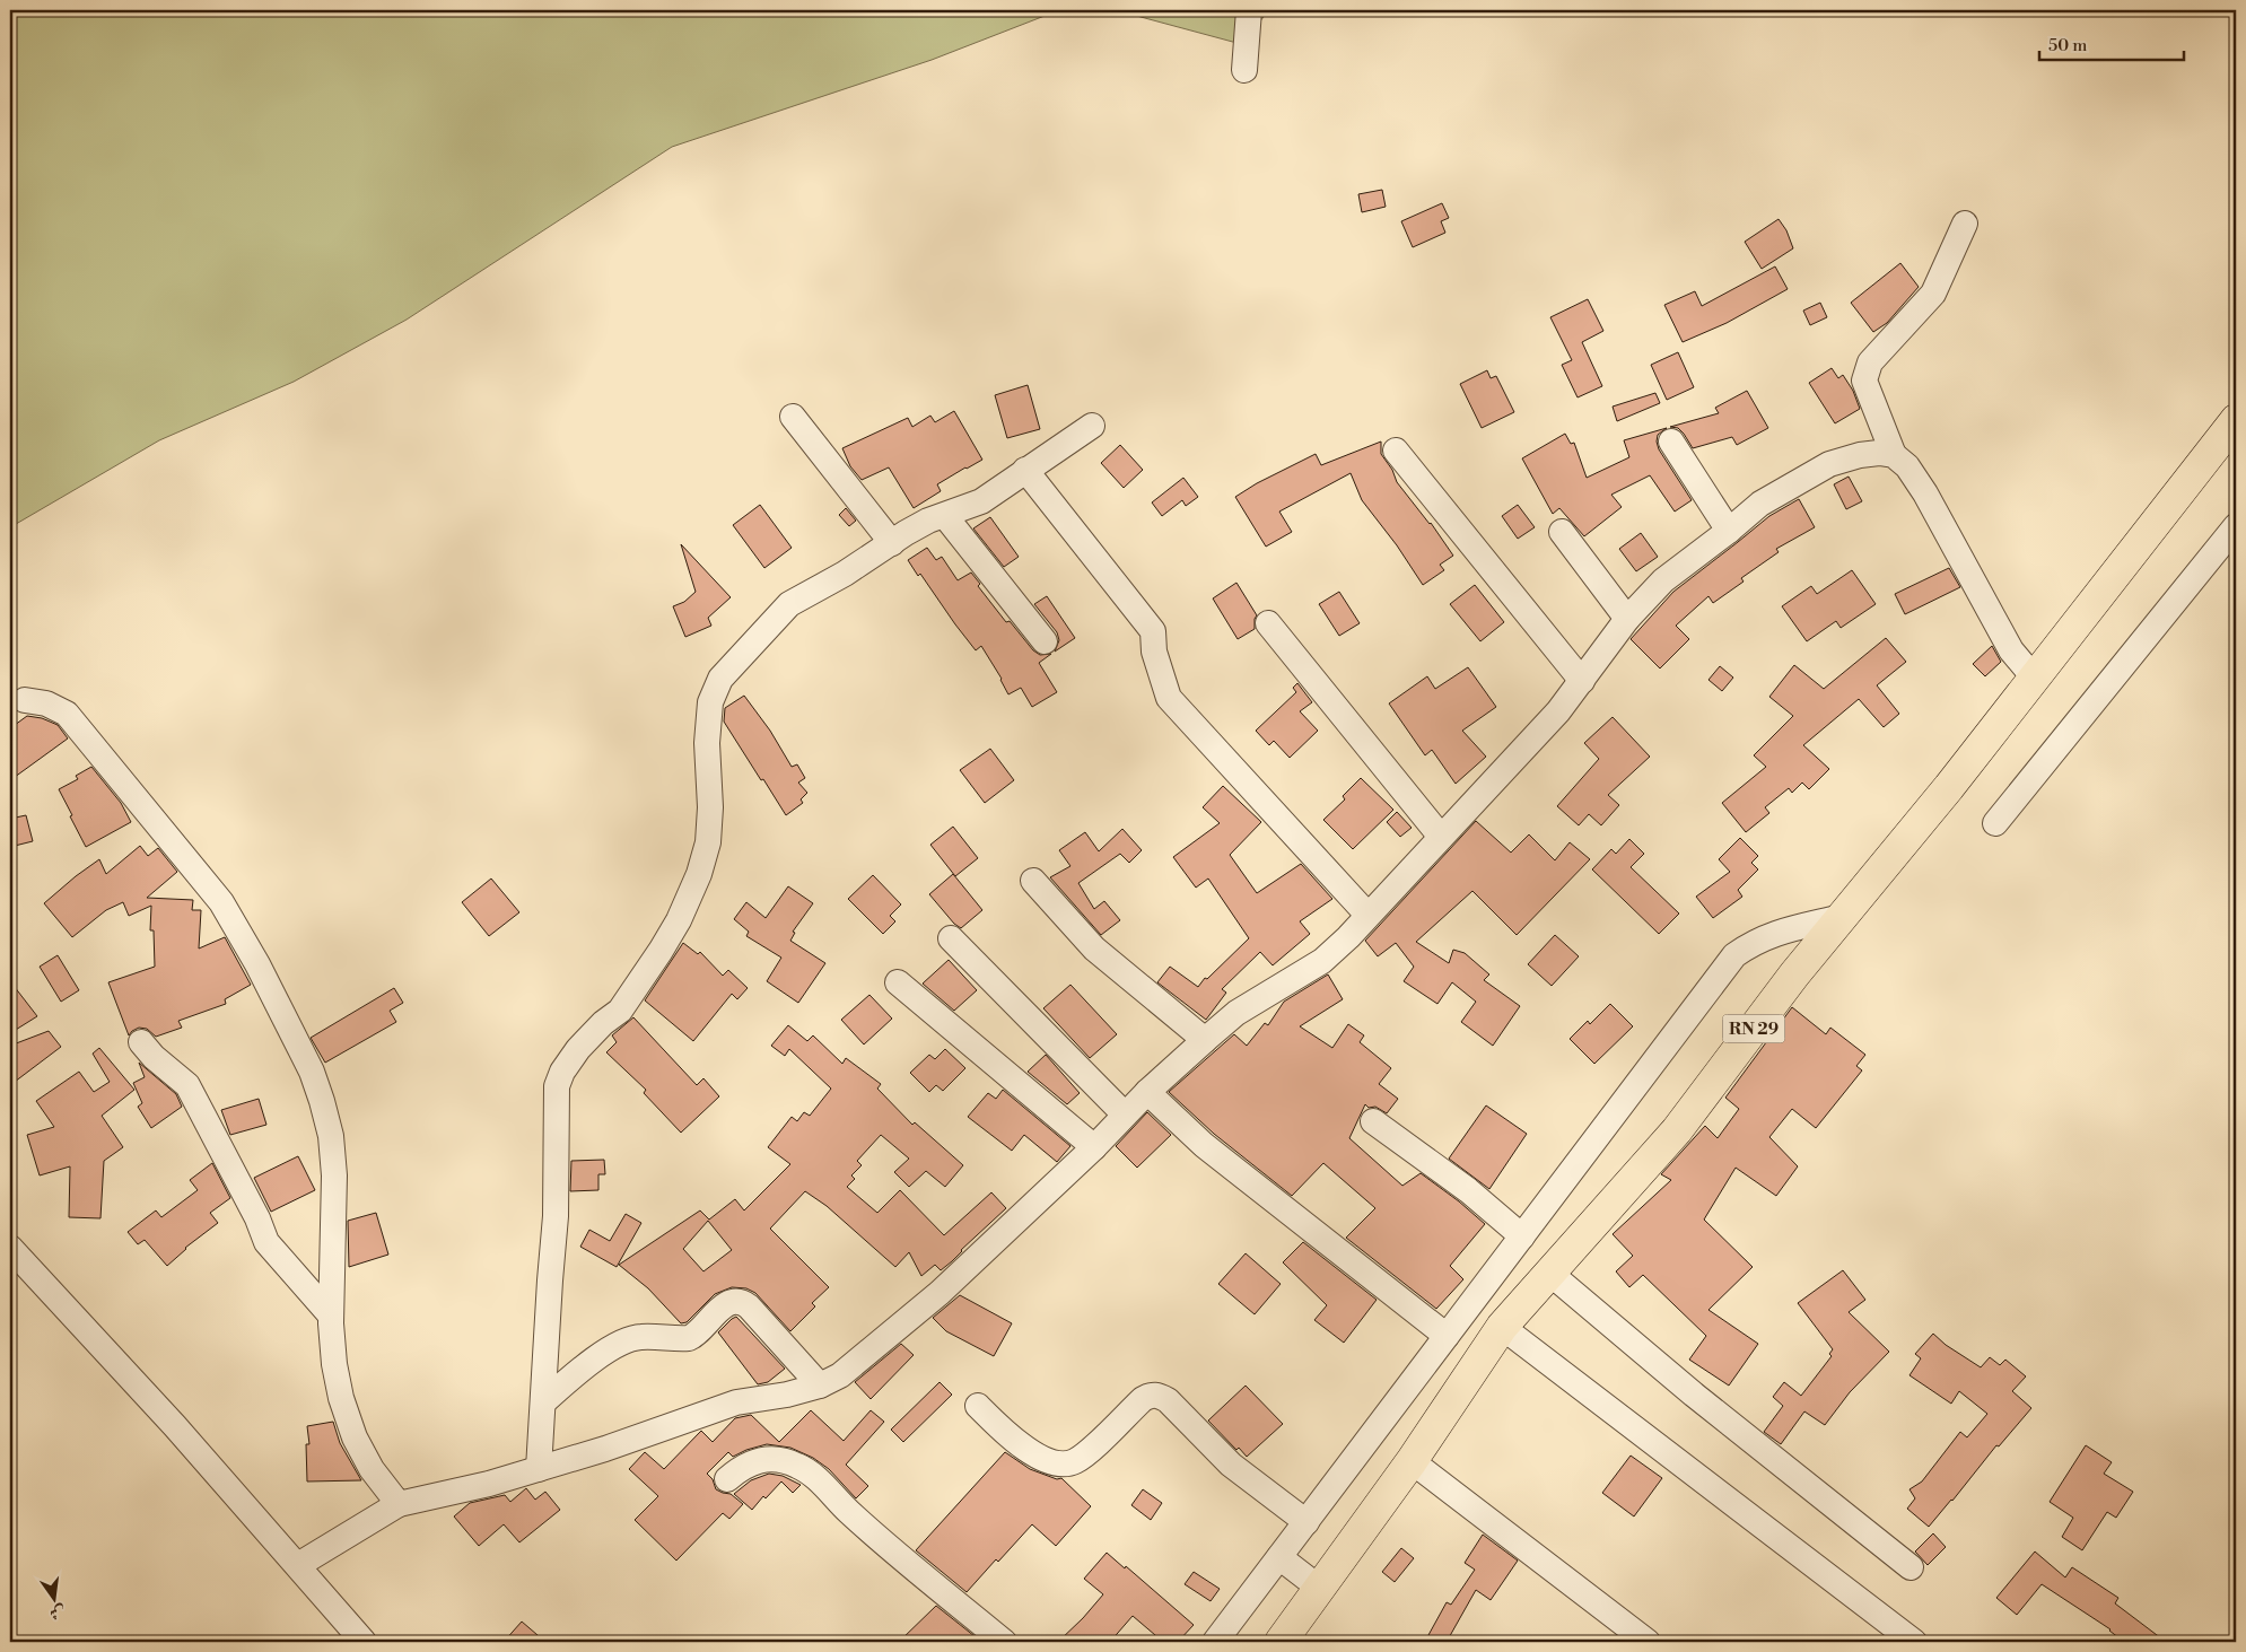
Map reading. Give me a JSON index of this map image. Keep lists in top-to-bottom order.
{
  "streets": {
    "main road": ["RN 29"]
  },
  "scale_bar": "50 m",
  "north": "bottom"
}
